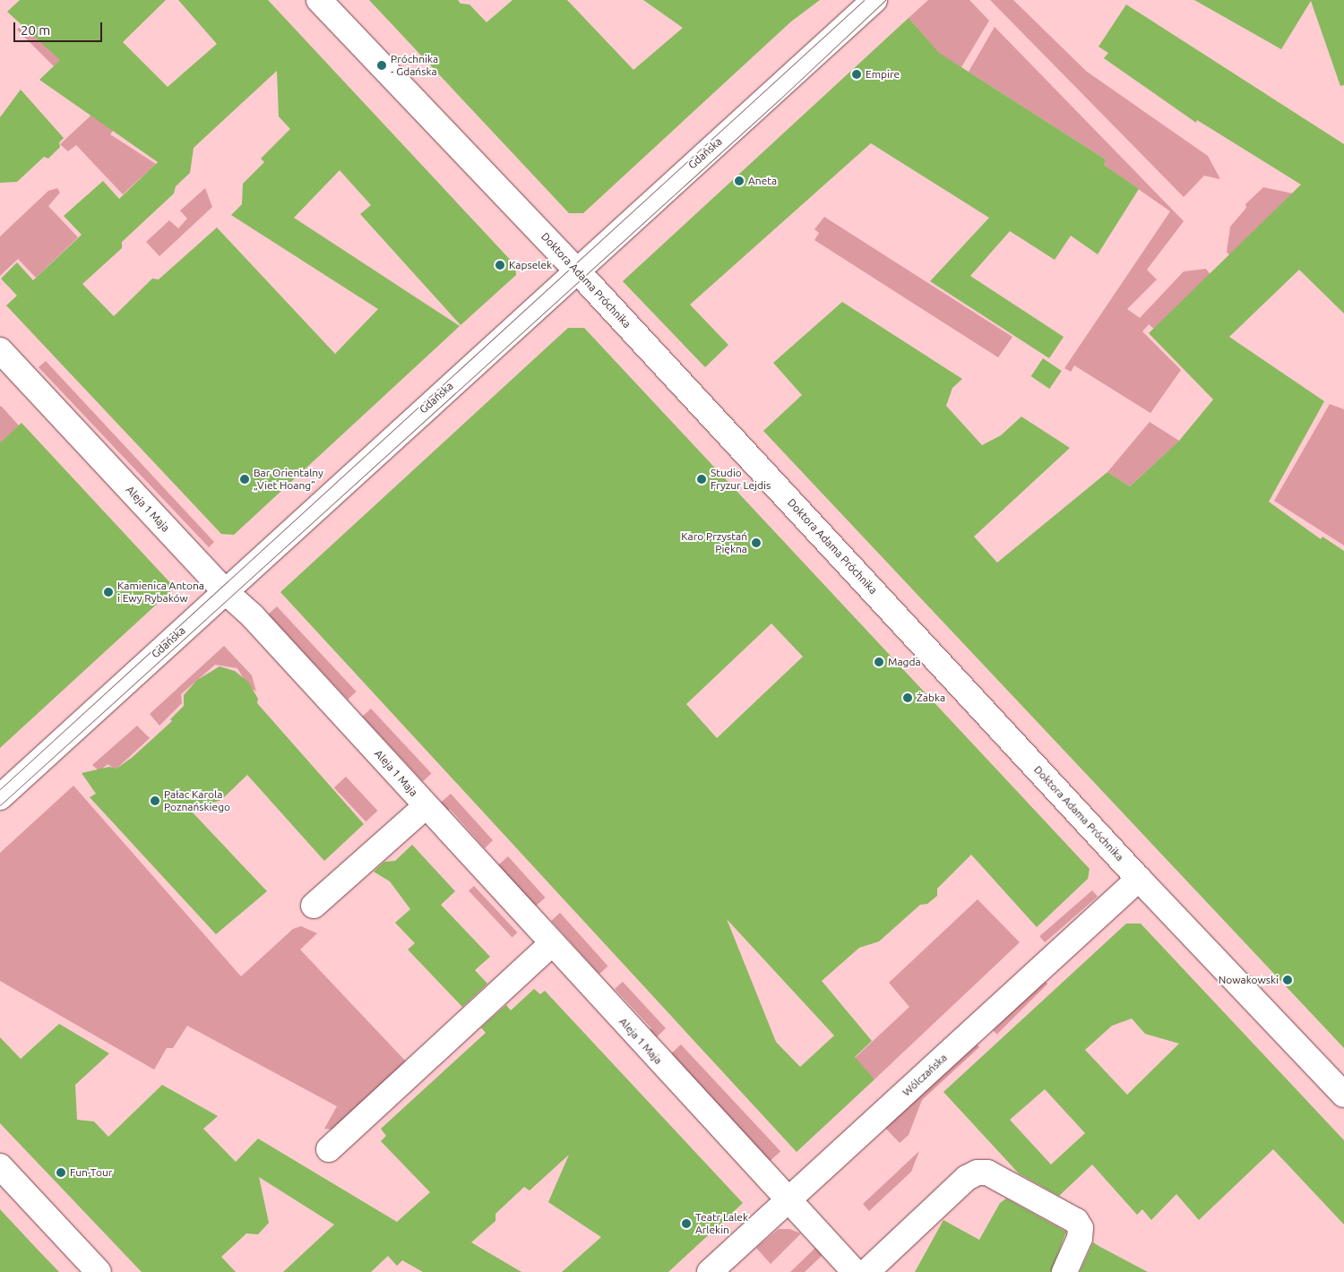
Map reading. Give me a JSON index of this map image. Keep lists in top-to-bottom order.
{
  "streets": {
    "street": [
      "Gdańska",
      "Doktora Adama Próchnika",
      "Aleja 1 Maja",
      "Wólczańska"
    ]
  },
  "crossings": [
    ["Gdańska", "Doktora Adama Próchnika"],
    ["Gdańska", "Aleja 1 Maja"],
    ["Doktora Adama Próchnika", "Wólczańska"],
    ["Aleja 1 Maja", "Wólczańska"]
  ],
  "places": [
    "Próchnika - Gdańska",
    "Empire",
    "Aneta",
    "Kapselek",
    "Bar Orientalny „Viet Hoang”",
    "Studio Fryzur Lejdis",
    "Karo Przystań Piękna",
    "Kamienica Antona i Ewy Rybaków",
    "Magda",
    "Żabka",
    "Pałac Karola Poznańskiego",
    "Nowakowski",
    "Fun-Tour",
    "Teatr Lalek Arlekin"
  ],
  "scale_bar": "20 m"
}
